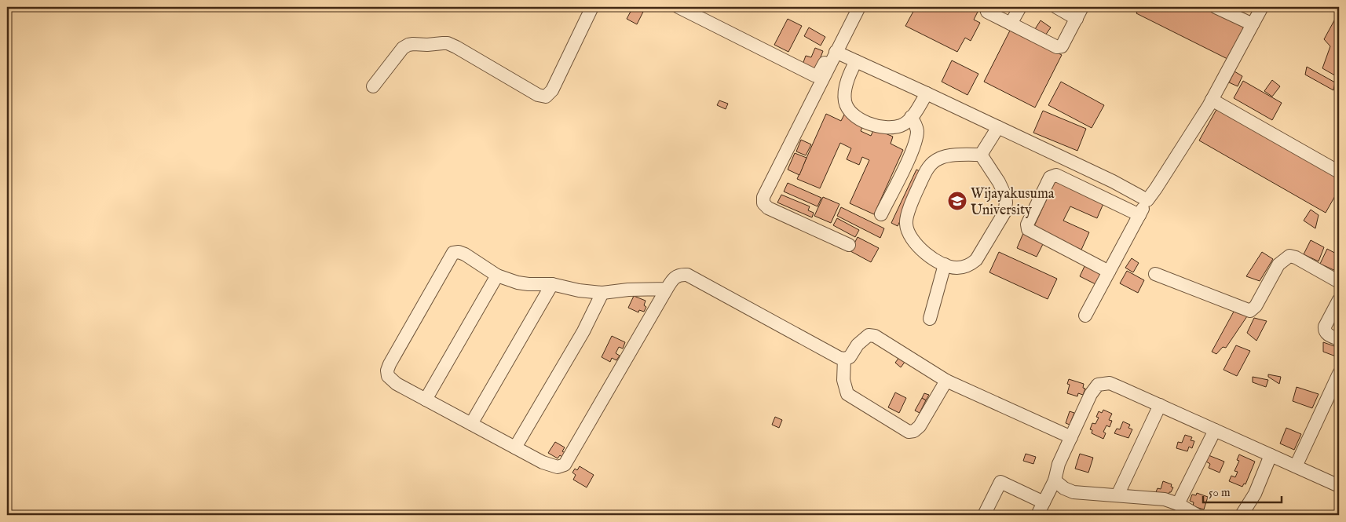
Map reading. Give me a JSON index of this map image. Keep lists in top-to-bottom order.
{
  "places": {
    "school or university": ["Wijayakusuma University"]
  },
  "scale_bar": "50 m"
}
